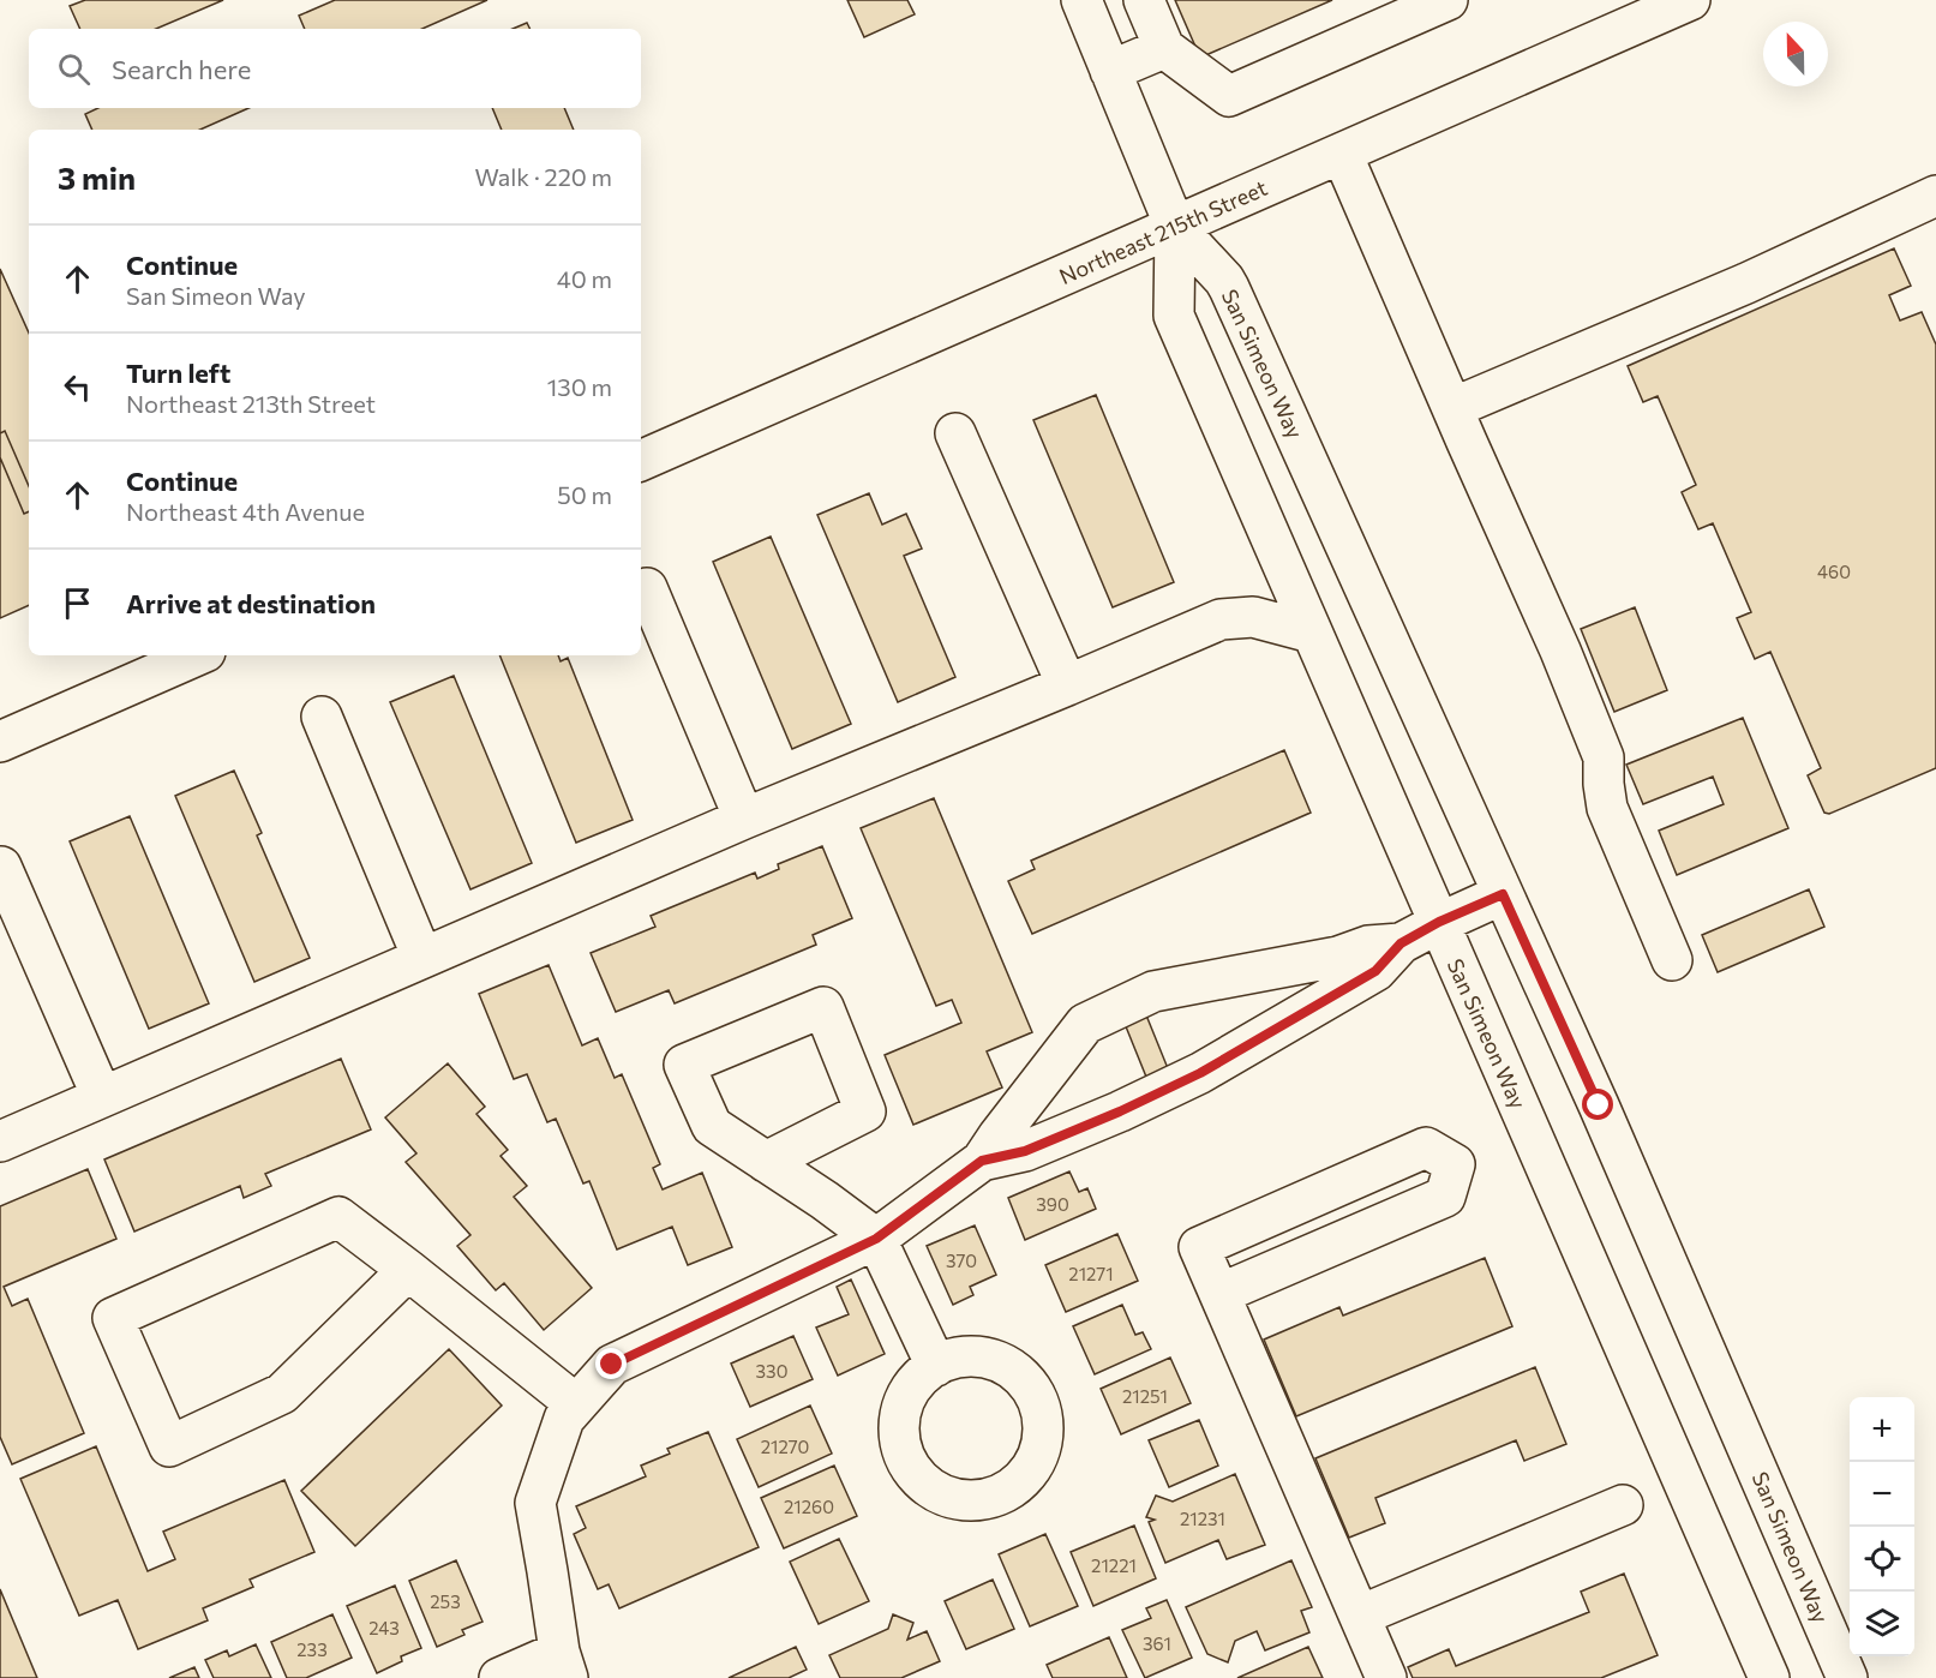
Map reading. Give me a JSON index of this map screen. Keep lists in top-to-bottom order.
{
  "streets": {
    "street": ["Northeast 215th Street", "San Simeon Way"]
  },
  "crossings": [
    ["Northeast 215th Street", "San Simeon Way"]
  ],
  "house_numbers": [
    "460",
    "390",
    "370",
    "21271",
    "330",
    "21251",
    "21270",
    "21260",
    "21231",
    "21221",
    "253",
    "243",
    "361",
    "233"
  ],
  "north": "top",
  "page": {
    "search": "Search here",
    "heading": ["3 min", "Walk · 220 m"],
    "list": [
      ["Continue", "San Simeon Way", "40 m"],
      ["Turn left", "Northeast 213th Street", "130 m"],
      ["Continue", "Northeast 4th Avenue", "50 m"],
      "Arrive at destination"
    ],
    "map_buttons": ["+", "−"]
  }
}
